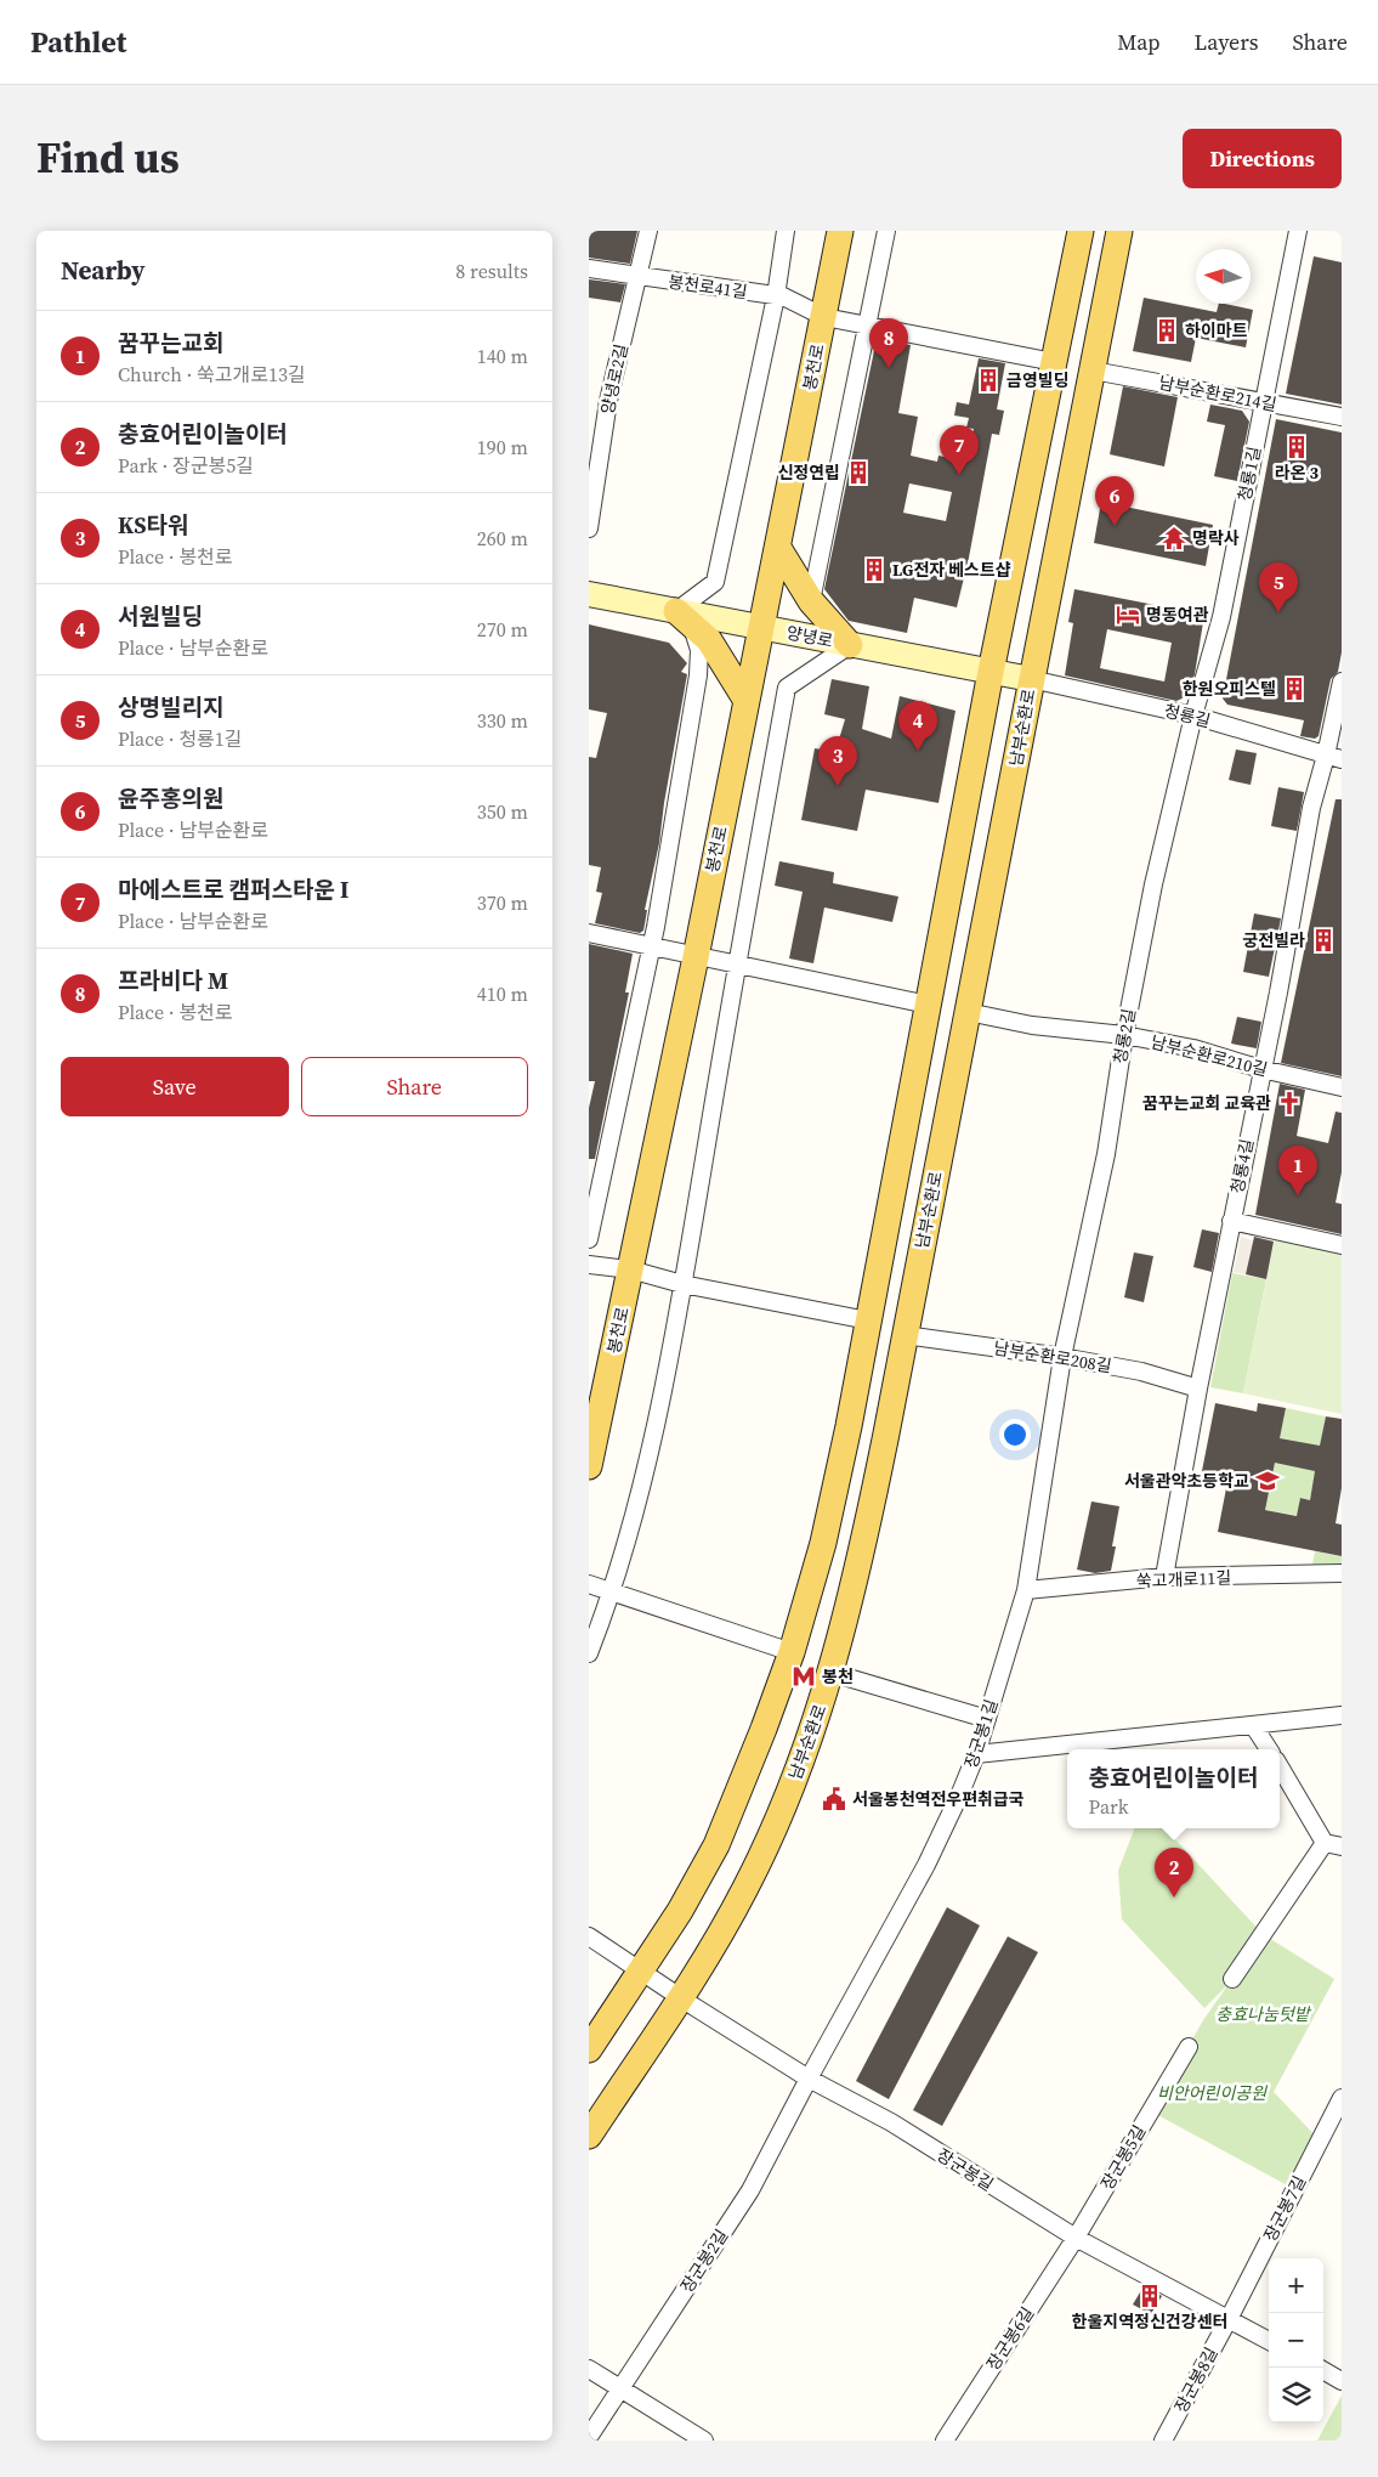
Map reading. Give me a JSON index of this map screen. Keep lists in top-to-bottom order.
{
  "streets": {
    "main road": ["봉천로", "양녕로", "남부순환로"],
    "street": [
      "봉천로41길",
      "양녕로2길",
      "남부순환로214길",
      "청룡1길",
      "청룡길",
      "청룡2길",
      "남부순환로210길",
      "청룡4길",
      "남부순환로208길",
      "쑥고개로11길",
      "장군봉1길",
      "장군봉5길",
      "장군봉길",
      "장군봉7길",
      "장군봉2길",
      "장군봉6길",
      "장군봉8길"
    ]
  },
  "crossings": [
    ["봉천로41길", "봉천로"],
    ["봉천로41길", "양녕로2길"],
    ["봉천로", "양녕로"],
    ["남부순환로214길", "청룡1길"],
    ["남부순환로214길", "남부순환로"],
    ["청룡1길", "청룡길"],
    ["청룡1길", "청룡2길"],
    ["양녕로", "청룡길"],
    ["양녕로", "남부순환로"],
    ["청룡길", "남부순환로"],
    ["청룡길", "청룡2길"],
    ["청룡길", "청룡4길"],
    ["남부순환로", "남부순환로210길"],
    ["남부순환로", "남부순환로208길"],
    ["남부순환로", "장군봉길"],
    ["청룡2길", "남부순환로210길"],
    ["청룡2길", "남부순환로208길"],
    ["청룡2길", "장군봉1길"],
    ["남부순환로210길", "청룡4길"],
    ["청룡4길", "남부순환로208길"],
    ["청룡4길", "쑥고개로11길"],
    ["남부순환로208길", "장군봉1길"],
    ["쑥고개로11길", "장군봉1길"],
    ["장군봉1길", "장군봉길"],
    ["장군봉1길", "장군봉2길"],
    ["장군봉5길", "장군봉길"],
    ["장군봉5길", "장군봉6길"],
    ["장군봉길", "장군봉7길"],
    ["장군봉길", "장군봉2길"],
    ["장군봉길", "장군봉6길"],
    ["장군봉길", "장군봉8길"],
    ["장군봉7길", "장군봉8길"]
  ],
  "parks": ["충효나눔텃밭", "비안어린이공원"],
  "places": {
    "building": [
      "하이마트",
      "금영빌딩",
      "라온 3",
      "신정연립",
      "LG전자 베스트샵",
      "한원오피스텔",
      "궁전빌라",
      "한울지역정신건강센터"
    ],
    "temple": ["명락사"],
    "hotel": ["명동여관"],
    "church": ["꿈꾸는교회 교육관"],
    "school or university": ["서울관악초등학교"],
    "metro station": ["봉천"],
    "public building": ["서울봉천역전우편취급국"]
  },
  "north": "left",
  "page": {
    "header": "Pathlet",
    "nav": ["Map", "Layers", "Share"],
    "title": "Find us",
    "buttons": [
      "Directions",
      ["Save", "Share"]
    ],
    "heading": ["Nearby", "8 results"],
    "list": [
      {
        "mark": "1",
        "name": "꿈꾸는교회",
        "note": "Church · 쑥고개로13길",
        "value": "140 m"
      },
      {
        "mark": "2",
        "name": "충효어린이놀이터",
        "note": "Park · 장군봉5길",
        "value": "190 m"
      },
      {
        "mark": "3",
        "name": "KS타워",
        "note": "Place · 봉천로",
        "value": "260 m"
      },
      {
        "mark": "4",
        "name": "서원빌딩",
        "note": "Place · 남부순환로",
        "value": "270 m"
      },
      {
        "mark": "5",
        "name": "상명빌리지",
        "note": "Place · 청룡1길",
        "value": "330 m"
      },
      {
        "mark": "6",
        "name": "윤주홍의원",
        "note": "Place · 남부순환로",
        "value": "350 m"
      },
      {
        "mark": "7",
        "name": "마에스트로 캠퍼스타운 I",
        "note": "Place · 남부순환로",
        "value": "370 m"
      },
      {
        "mark": "8",
        "name": "프라비다 M",
        "note": "Place · 봉천로",
        "value": "410 m"
      }
    ],
    "pins": [
      "8",
      "7",
      "6",
      "5",
      "4",
      "3",
      "1",
      "2"
    ],
    "popup": ["충효어린이놀이터", "Park"],
    "map_buttons": ["+", "−"]
  }
}
